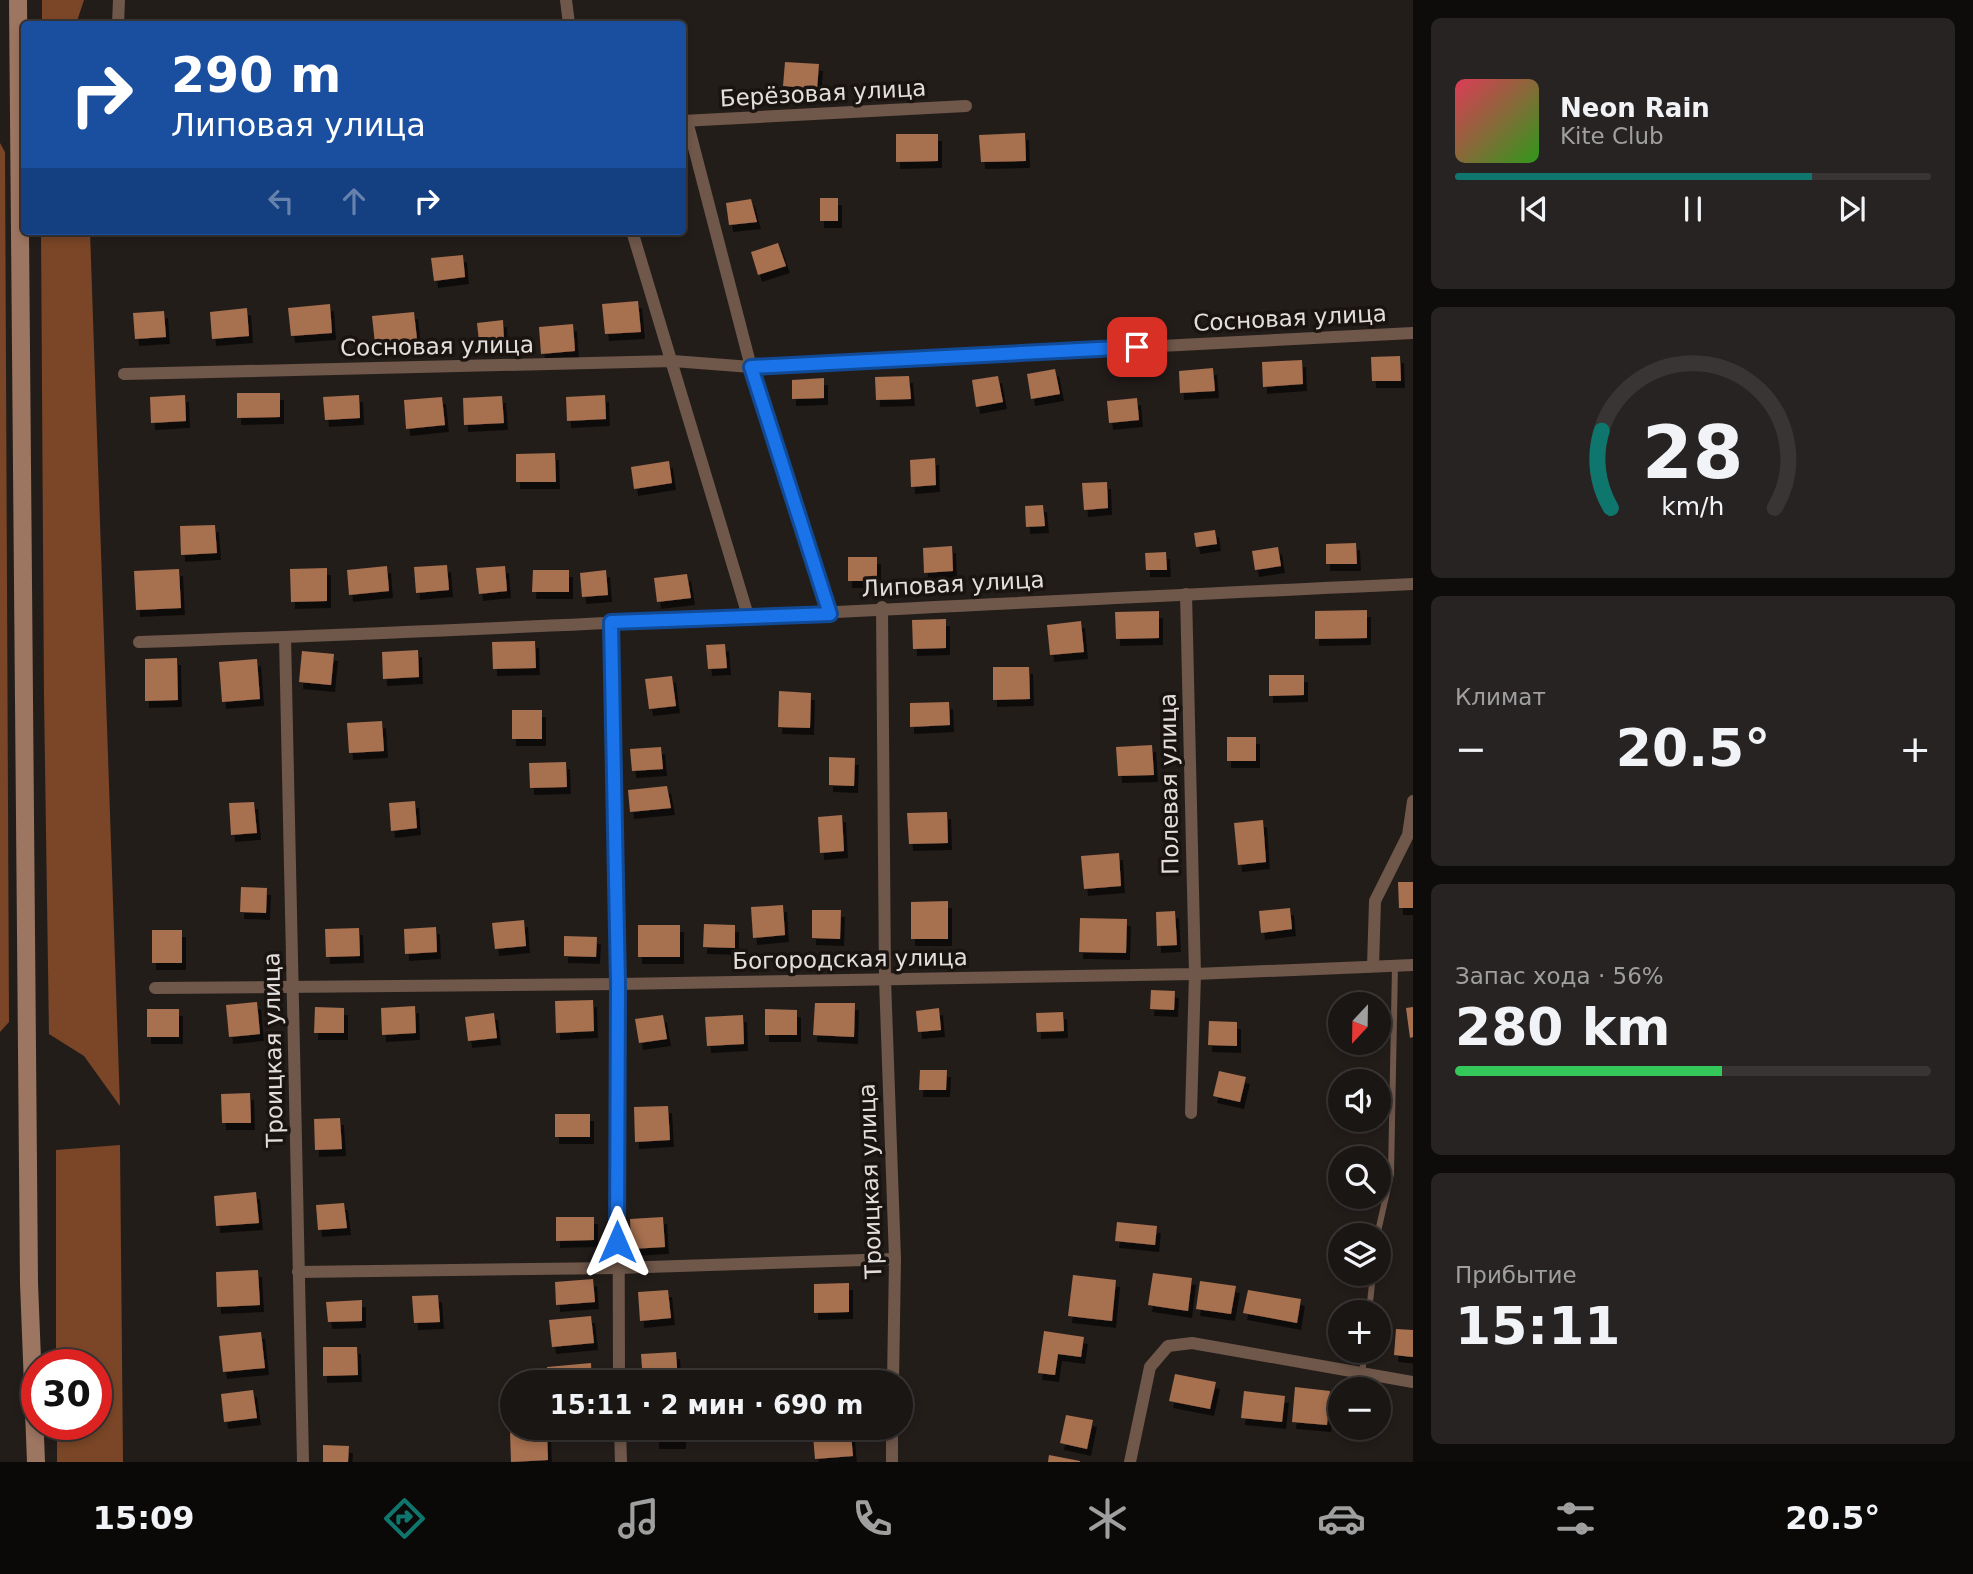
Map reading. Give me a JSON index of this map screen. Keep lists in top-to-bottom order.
{
  "streets": {
    "street": [
      "Берёзовая улица",
      "Сосновая улица",
      "Липовая улица",
      "Полевая улица",
      "Богородская улица",
      "Троицкая улица"
    ]
  },
  "crossings": [
    ["Липовая улица", "Полевая улица"],
    ["Липовая улица", "Троицкая улица"],
    ["Полевая улица", "Богородская улица"],
    ["Богородская улица", "Троицкая улица"]
  ],
  "north": "bottom",
  "page": {
    "turn": ["290 m", "Липовая улица"],
    "song": ["Neon Rain", "Kite Club"],
    "tile": [
      "Климат",
      ["Запас хода · 56%", "280 km"],
      ["Прибытие", "15:11"]
    ],
    "heat": ["−", "20.5°", "+"],
    "map_buttons": ["+", "−"],
    "limit": "30",
    "trip": "15:11 · 2 мин · 690 m",
    "tabs": ["15:09", "20.5°"],
    "gauge": ["28", "km/h"]
  }
}
